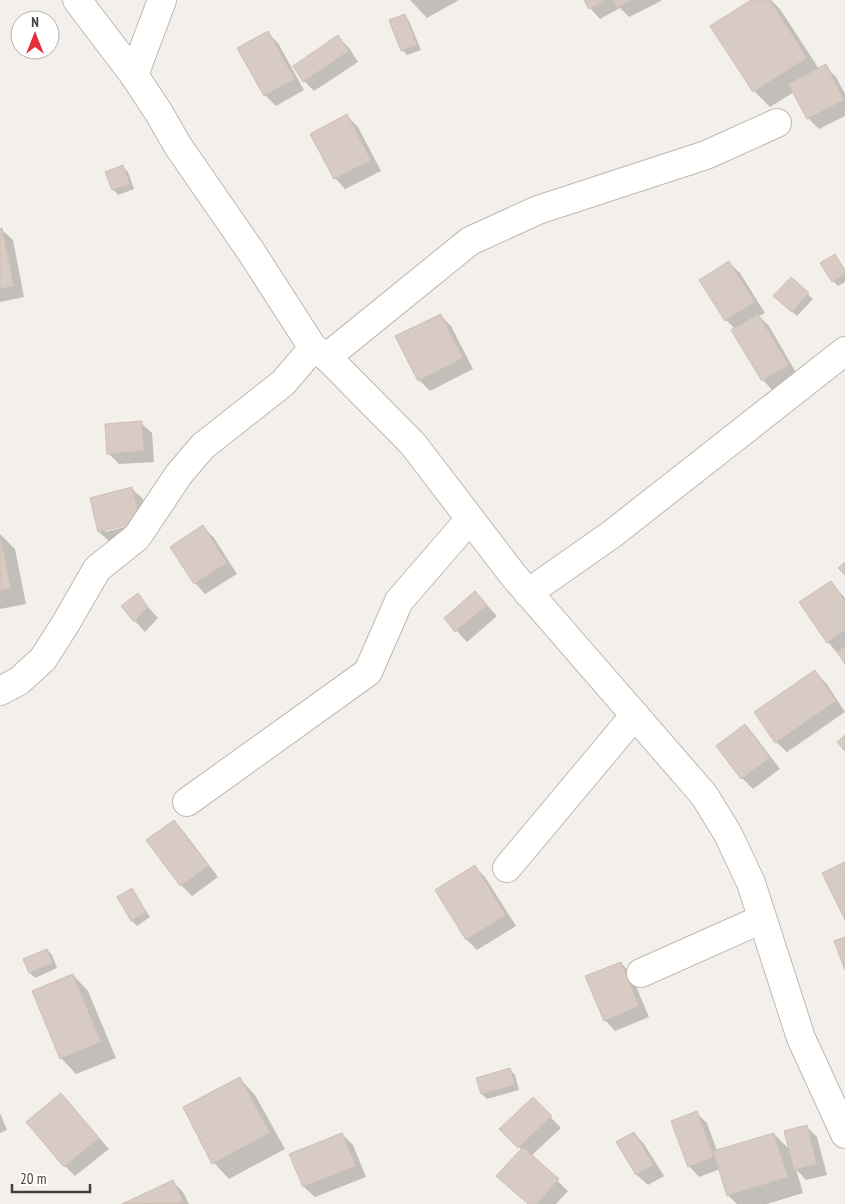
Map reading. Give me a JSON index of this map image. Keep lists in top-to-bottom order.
{
  "scale_bar": "20 m",
  "north": "top"
}
